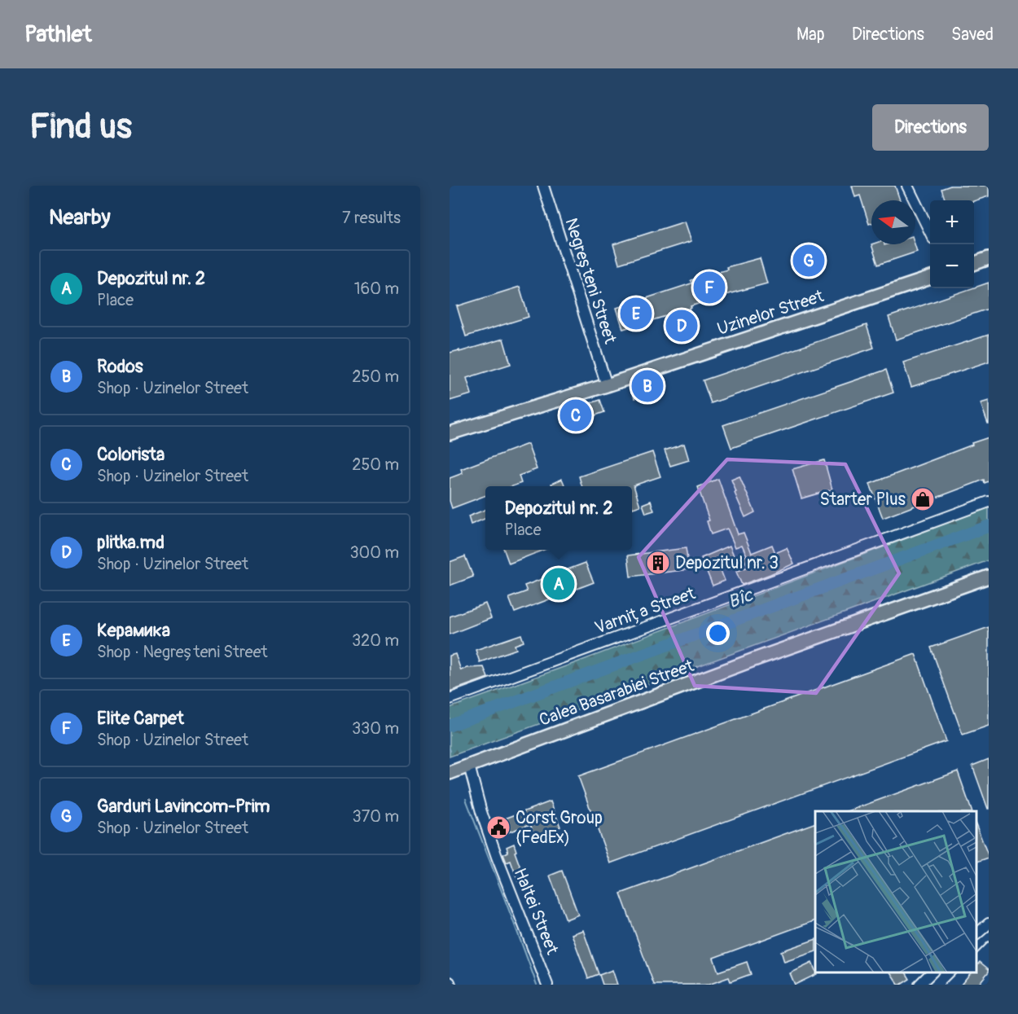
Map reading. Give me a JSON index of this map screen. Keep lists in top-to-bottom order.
{
  "streets": {
    "main road": ["Uzinelor Street", "Calea Basarabiei Street"],
    "street": ["Negreșteni Street", "Varnița Street", "Haltei Street"]
  },
  "crossings": [
    ["Negreșteni Street", "Uzinelor Street"],
    ["Calea Basarabiei Street", "Haltei Street"]
  ],
  "water": ["Bîc"],
  "places": {
    "shop": ["Starter Plus"],
    "building": ["Depozitul nr. 3"],
    "public building": ["Corst Group (FedEx)"]
  },
  "north": "left",
  "page": {
    "header": "Pathlet",
    "nav": ["Map", "Directions", "Saved"],
    "buttons": "Directions",
    "title": "Find us",
    "heading": ["Nearby", "7 results"],
    "map_buttons": ["+", "−"],
    "pins": [
      "G",
      "F",
      "E",
      "D",
      "B",
      "C",
      "A"
    ],
    "list": [
      {
        "mark": "A",
        "name": "Depozitul nr. 2",
        "note": "Place",
        "value": "160 m"
      },
      {
        "mark": "B",
        "name": "Rodos",
        "note": "Shop · Uzinelor Street",
        "value": "250 m"
      },
      {
        "mark": "C",
        "name": "Colorista",
        "note": "Shop · Uzinelor Street",
        "value": "250 m"
      },
      {
        "mark": "D",
        "name": "plitka.md",
        "note": "Shop · Uzinelor Street",
        "value": "300 m"
      },
      {
        "mark": "E",
        "name": "Керамика",
        "note": "Shop · Negreșteni Street",
        "value": "320 m"
      },
      {
        "mark": "F",
        "name": "Elite Carpet",
        "note": "Shop · Uzinelor Street",
        "value": "330 m"
      },
      {
        "mark": "G",
        "name": "Garduri Lavincom-Prim",
        "note": "Shop · Uzinelor Street",
        "value": "370 m"
      }
    ],
    "popup": ["Depozitul nr. 2", "Place"]
  }
}
